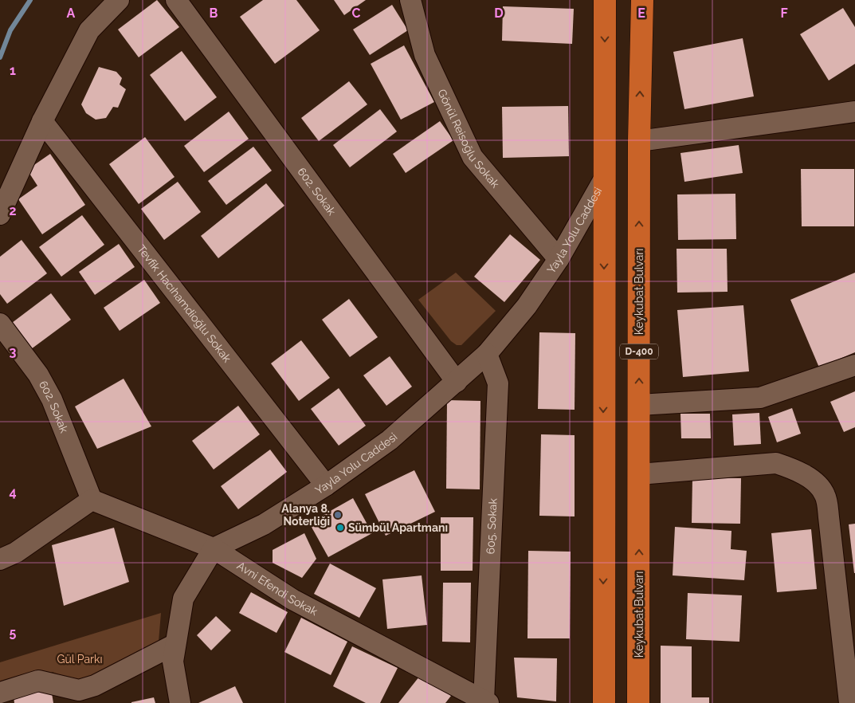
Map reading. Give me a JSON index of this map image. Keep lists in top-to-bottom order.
{
  "streets": {
    "highway": ["Keykubat Bulvarı", "D-400"],
    "street": [
      "Gönül Reisoğlu Sokak",
      "602. Sokak",
      "Yayla Yolu Caddesi",
      "Tevfik Hacıhamdioğlu Sokak",
      "605. Sokak",
      "Avni Efendi Sokak"
    ]
  },
  "crossings": [
    ["Gönül Reisoğlu Sokak", "Yayla Yolu Caddesi"],
    ["602. Sokak", "Yayla Yolu Caddesi"],
    ["Yayla Yolu Caddesi", "Tevfik Hacıhamdioğlu Sokak"],
    ["Yayla Yolu Caddesi", "D-400"],
    ["Yayla Yolu Caddesi", "605. Sokak"],
    ["Yayla Yolu Caddesi", "Avni Efendi Sokak"],
    ["605. Sokak", "Avni Efendi Sokak"]
  ],
  "parks": ["Gül Parkı"],
  "places": ["Alanya 8. Noterliği", "Sümbül Apartmanı"],
  "grid": {
    "columns": [
      "A",
      "B",
      "C",
      "D",
      "E",
      "F"
    ],
    "rows": [
      "1",
      "2",
      "3",
      "4",
      "5"
    ]
  }
}
